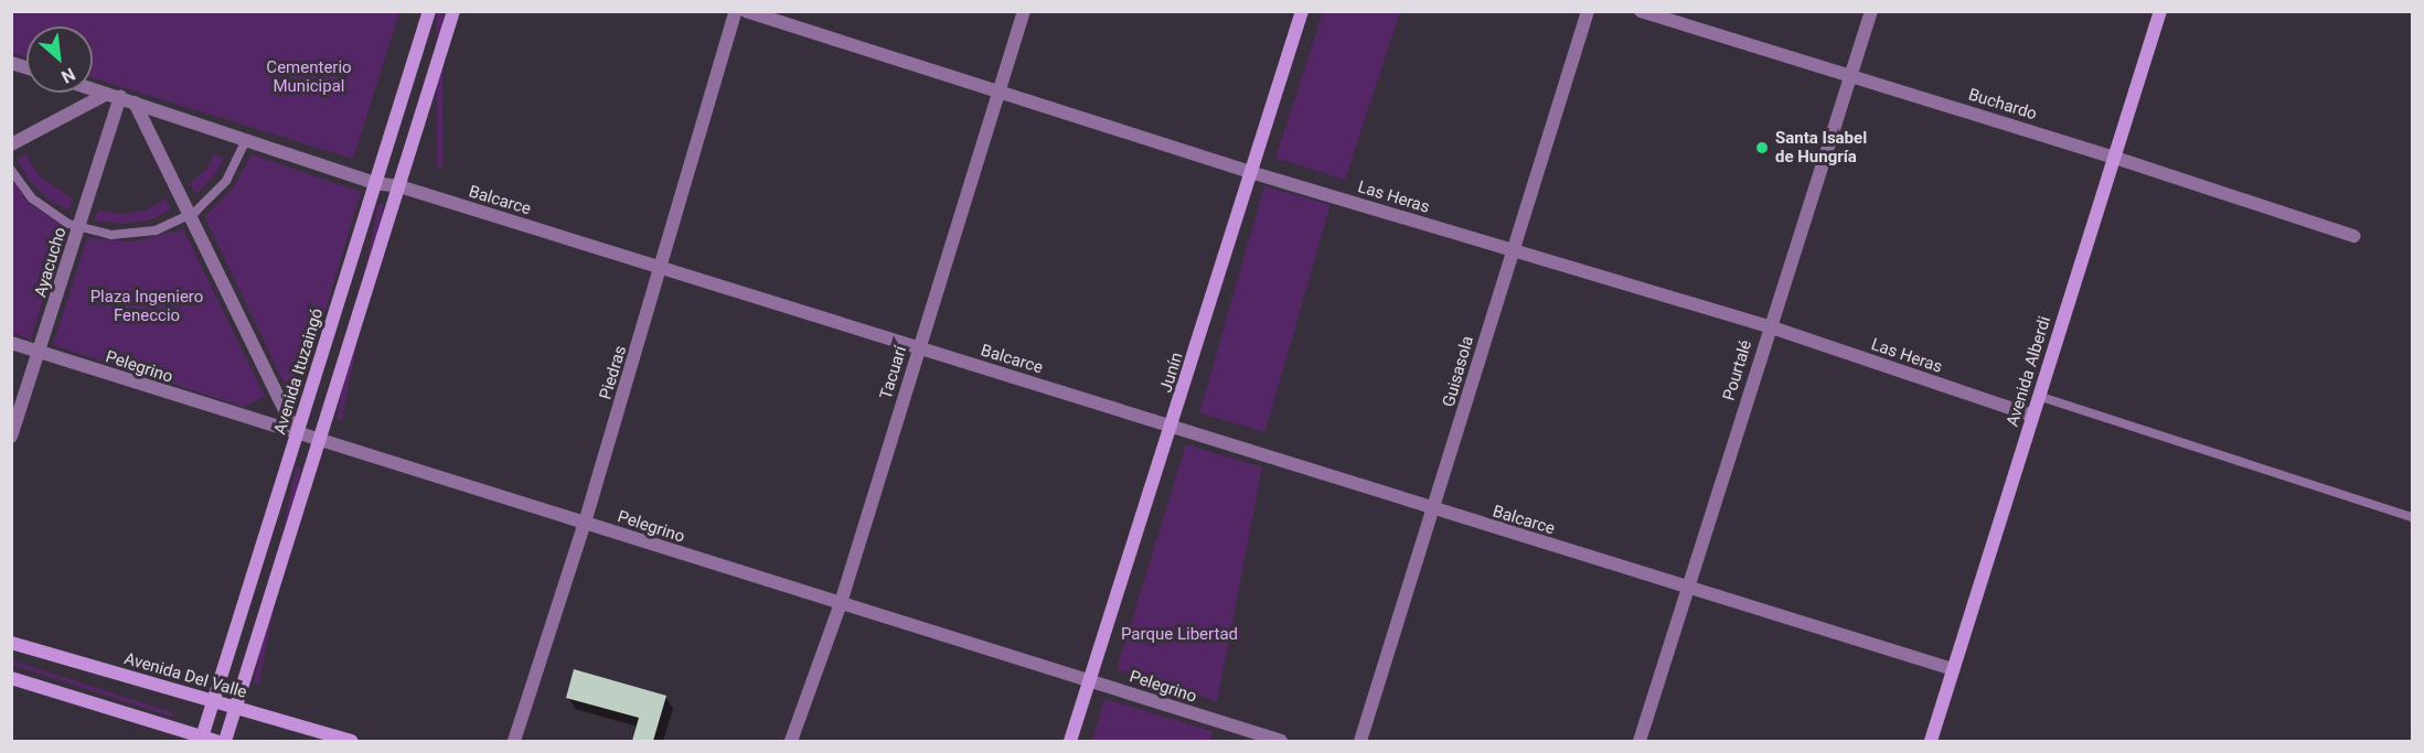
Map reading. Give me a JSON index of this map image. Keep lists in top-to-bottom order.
{
  "streets": {
    "main road": [
      "Avenida Ituzaingó",
      "Avenida Alberdi",
      "Junín",
      "Avenida Del Valle"
    ],
    "street": [
      "Buchardo",
      "Las Heras",
      "Balcarce",
      "Ayacucho",
      "Pelegrino",
      "Pourtalé",
      "Guisasola",
      "Piedras",
      "Tacuarí"
    ]
  },
  "crossings": [
    ["Buchardo", "Pourtalé"],
    ["Buchardo", "Avenida Alberdi"],
    ["Las Heras", "Pourtalé"],
    ["Las Heras", "Guisasola"],
    ["Las Heras", "Avenida Alberdi"],
    ["Las Heras", "Tacuarí"],
    ["Las Heras", "Junín"],
    ["Balcarce", "Ayacucho"],
    ["Balcarce", "Pourtalé"],
    ["Balcarce", "Avenida Ituzaingó"],
    ["Balcarce", "Guisasola"],
    ["Balcarce", "Avenida Alberdi"],
    ["Balcarce", "Piedras"],
    ["Balcarce", "Tacuarí"],
    ["Balcarce", "Junín"],
    ["Ayacucho", "Pelegrino"],
    ["Pelegrino", "Avenida Ituzaingó"],
    ["Pelegrino", "Piedras"],
    ["Pelegrino", "Tacuarí"],
    ["Pelegrino", "Junín"],
    ["Avenida Ituzaingó", "Avenida Del Valle"]
  ],
  "parks": ["Cementerio Municipal", "Plaza Ingeniero Feneccio", "Parque Libertad"],
  "places": ["Santa Isabel de Hungría"],
  "north": "bottom right"
}
